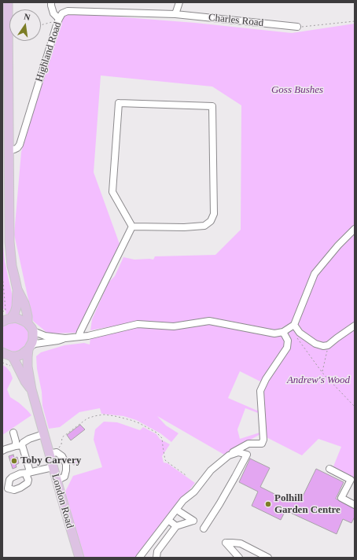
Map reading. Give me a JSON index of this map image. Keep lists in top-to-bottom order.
{
  "streets": {
    "main road": ["London Road"],
    "street": ["Charles Road", "Highland Road"]
  },
  "crossings": [
    ["Charles Road", "Highland Road"]
  ],
  "parks": ["Goss Bushes", "Andrew's Wood"],
  "places": ["Toby Carvery", "Polhill Garden Centre"],
  "north": "top"
}
